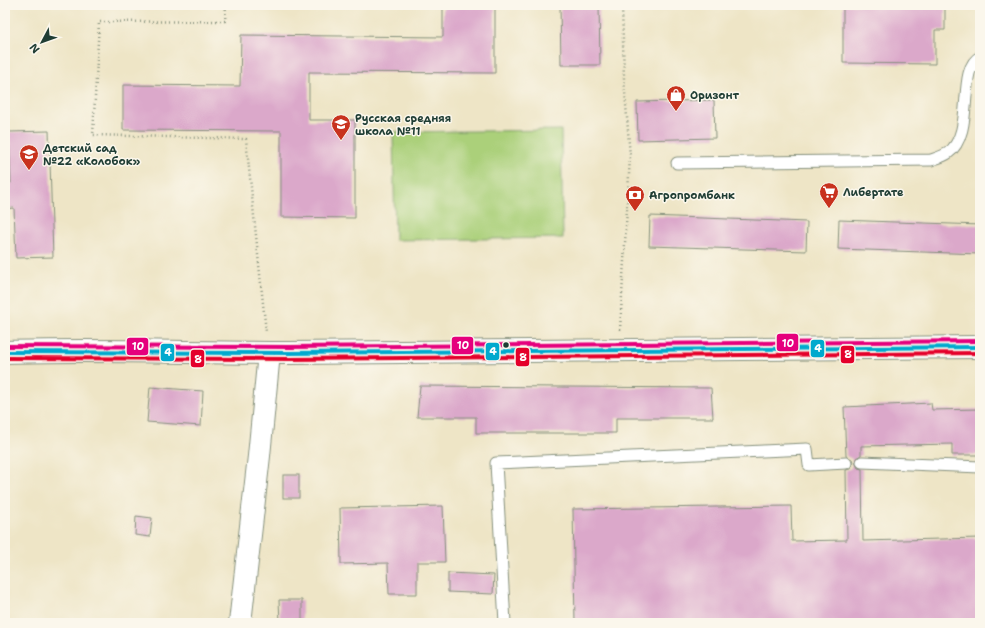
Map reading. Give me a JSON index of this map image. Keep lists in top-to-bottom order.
{
  "places": {
    "shop": ["Оризонт"],
    "school or university": ["Русская средняя школа №11", "Детский сад №22 «Колобок»"],
    "supermarket": ["Либертате"],
    "bank": ["Агропромбанк"]
  },
  "lines": ["transit line 10", "transit line 4", "transit line 8"],
  "north": "bottom left"
}
